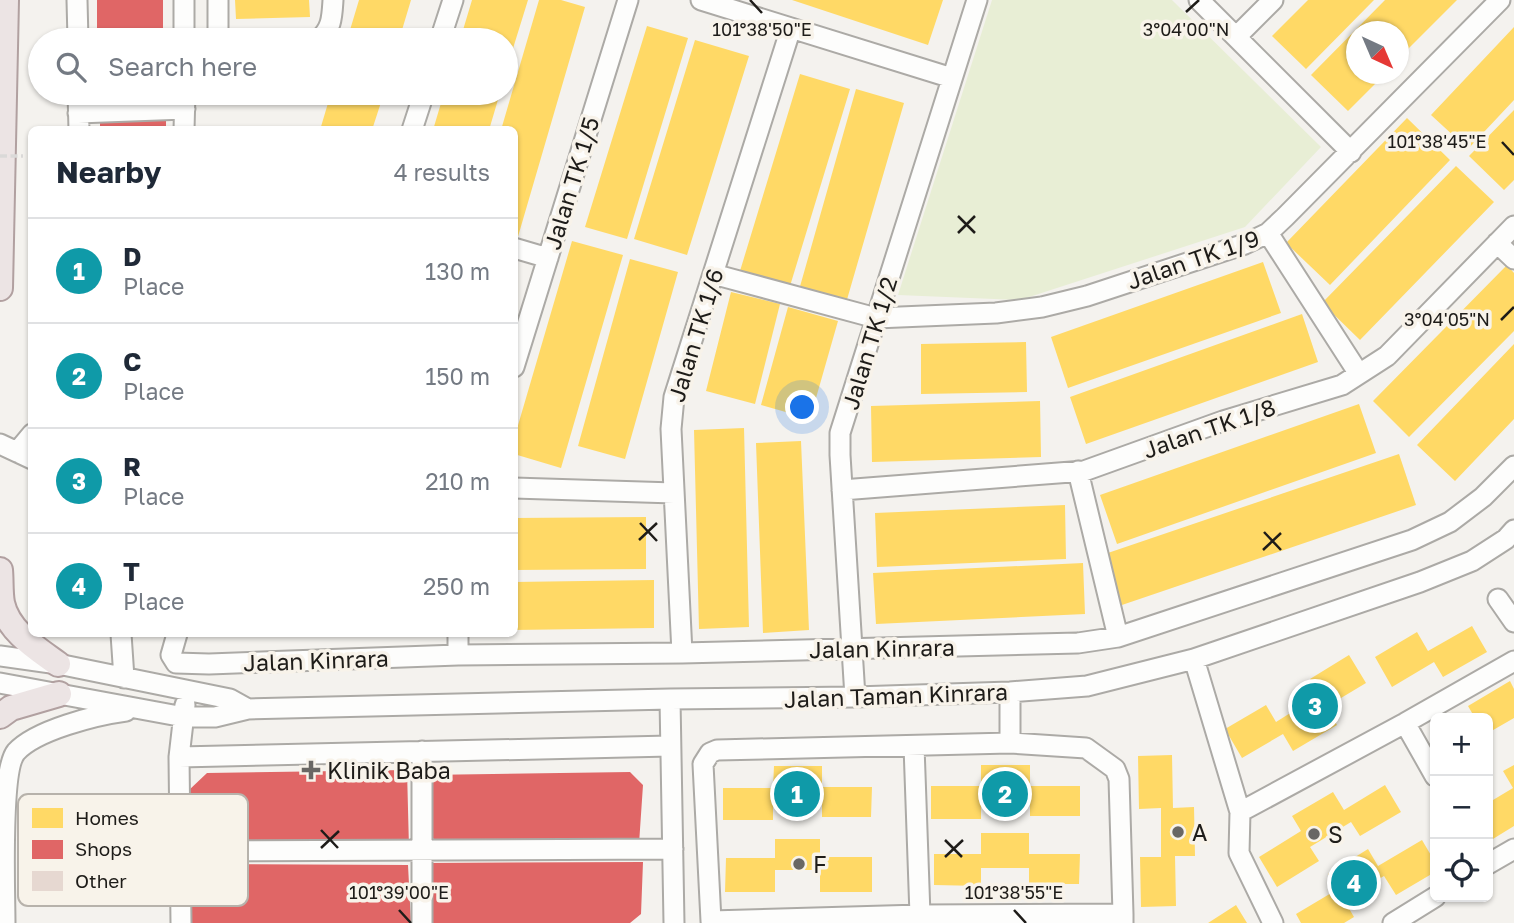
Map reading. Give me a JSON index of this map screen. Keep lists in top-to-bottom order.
{
  "streets": {
    "street": [
      "Jalan TK 1/5",
      "Jalan TK 1/9",
      "Jalan TK 1/6",
      "Jalan TK 1/2",
      "Jalan TK 1/8",
      "Jalan Kinrara",
      "Jalan Taman Kinrara"
    ]
  },
  "crossings": [
    ["Jalan TK 1/9", "Jalan TK 1/6"],
    ["Jalan TK 1/9", "Jalan TK 1/2"],
    ["Jalan TK 1/6", "Jalan Kinrara"],
    ["Jalan TK 1/2", "Jalan TK 1/8"],
    ["Jalan TK 1/2", "Jalan Kinrara"],
    ["Jalan TK 1/2", "Jalan Taman Kinrara"]
  ],
  "places": {
    "health": ["Klinik Baba"],
    "other": ["A", "S", "F"]
  },
  "legend": ["Homes", "Shops", "Other"],
  "north": "bottom right",
  "page": {
    "search": "Search here",
    "heading": ["Nearby", "4 results"],
    "list": [
      {
        "mark": "1",
        "name": "D",
        "note": "Place",
        "value": "130 m"
      },
      {
        "mark": "2",
        "name": "C",
        "note": "Place",
        "value": "150 m"
      },
      {
        "mark": "3",
        "name": "R",
        "note": "Place",
        "value": "210 m"
      },
      {
        "mark": "4",
        "name": "T",
        "note": "Place",
        "value": "250 m"
      }
    ],
    "pins": [
      "3",
      "1",
      "2",
      "4"
    ],
    "map_buttons": ["+", "−"]
  },
  "coordinates": [
    "3°04'00\"N",
    "101°38'50\"E",
    "101°38'45\"E",
    "3°04'05\"N",
    "101°39'00\"E",
    "101°38'55\"E"
  ]
}
